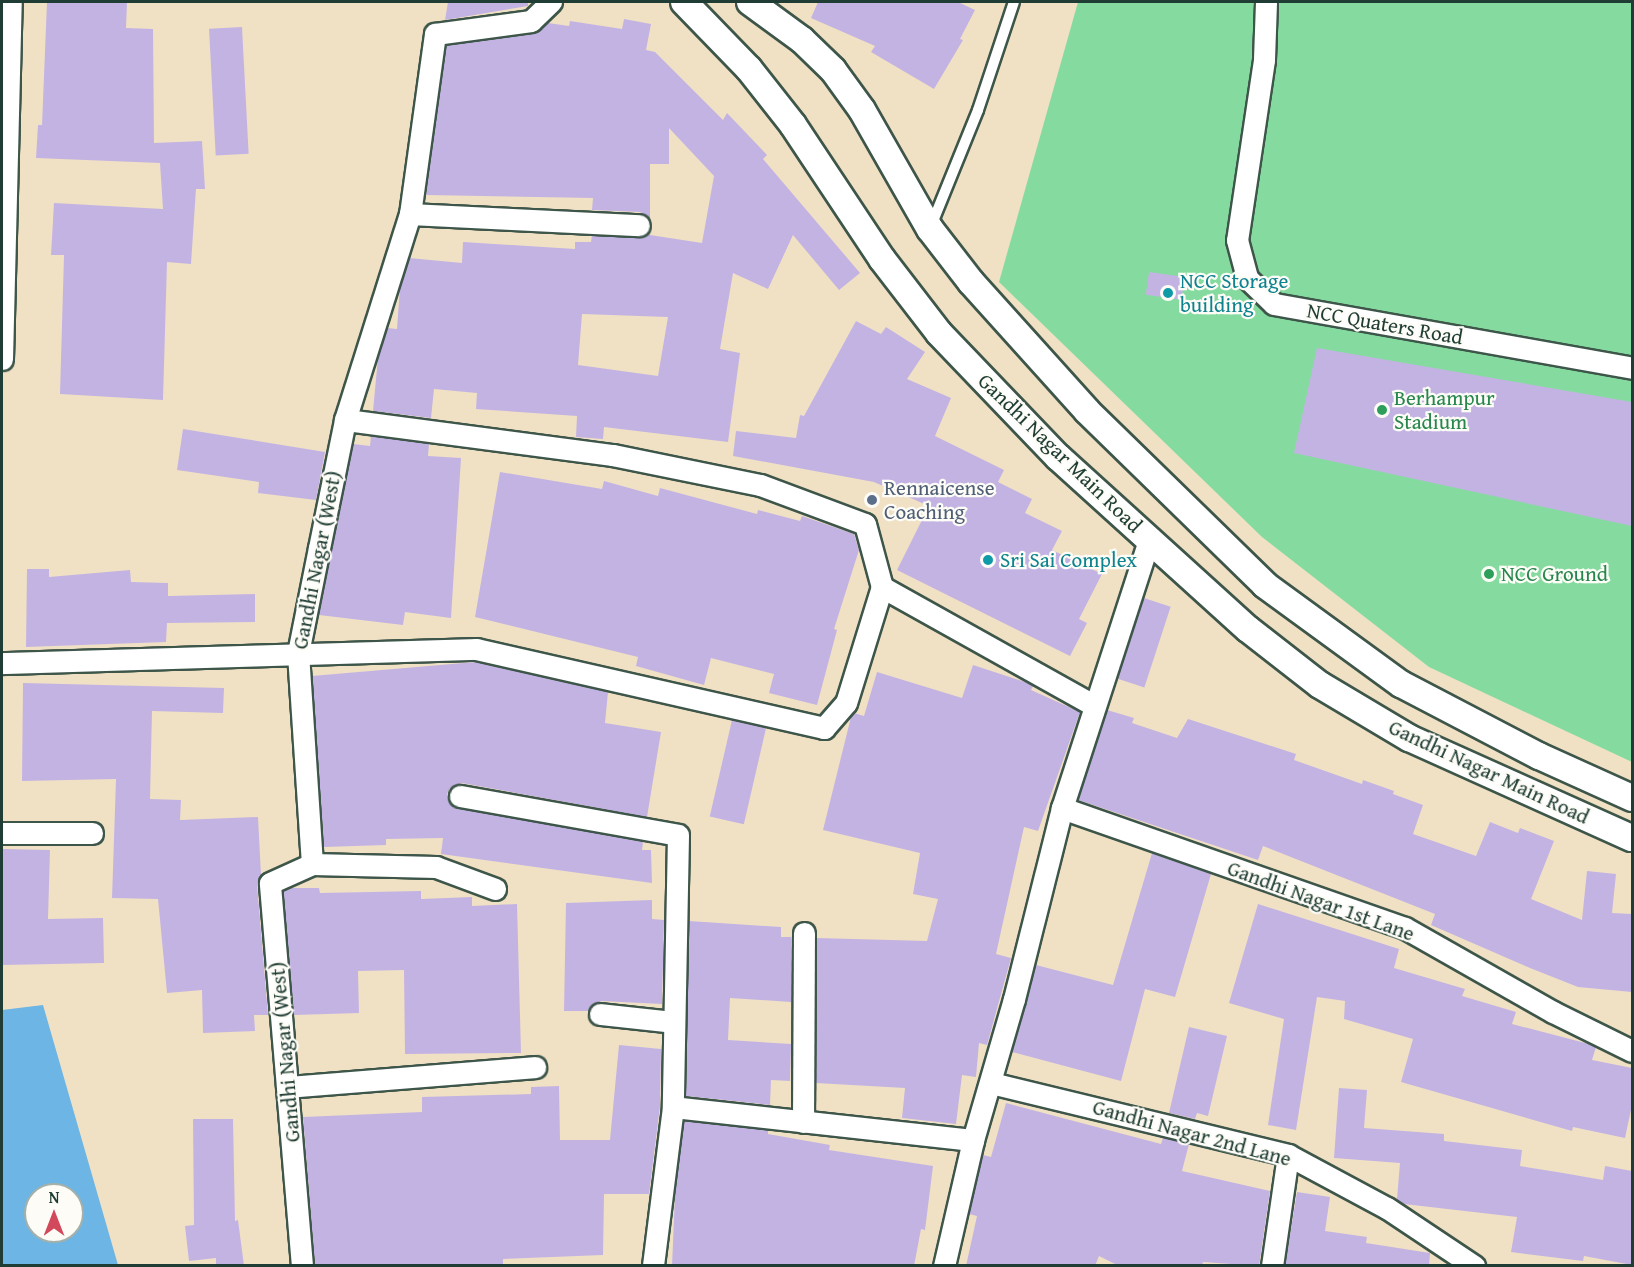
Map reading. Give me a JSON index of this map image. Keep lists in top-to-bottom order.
{
  "streets": {
    "street": [
      "NCC Quaters Road",
      "Gandhi Nagar Main Road",
      "Gandhi Nagar (West)",
      "Gandhi Nagar 1st Lane",
      "Gandhi Nagar 2nd Lane"
    ]
  },
  "places": [
    "NCC Storage building",
    "Berhampur Stadium",
    "Rennaicense Coaching",
    "Sri Sai Complex",
    "NCC Ground"
  ],
  "north": "top"
}
